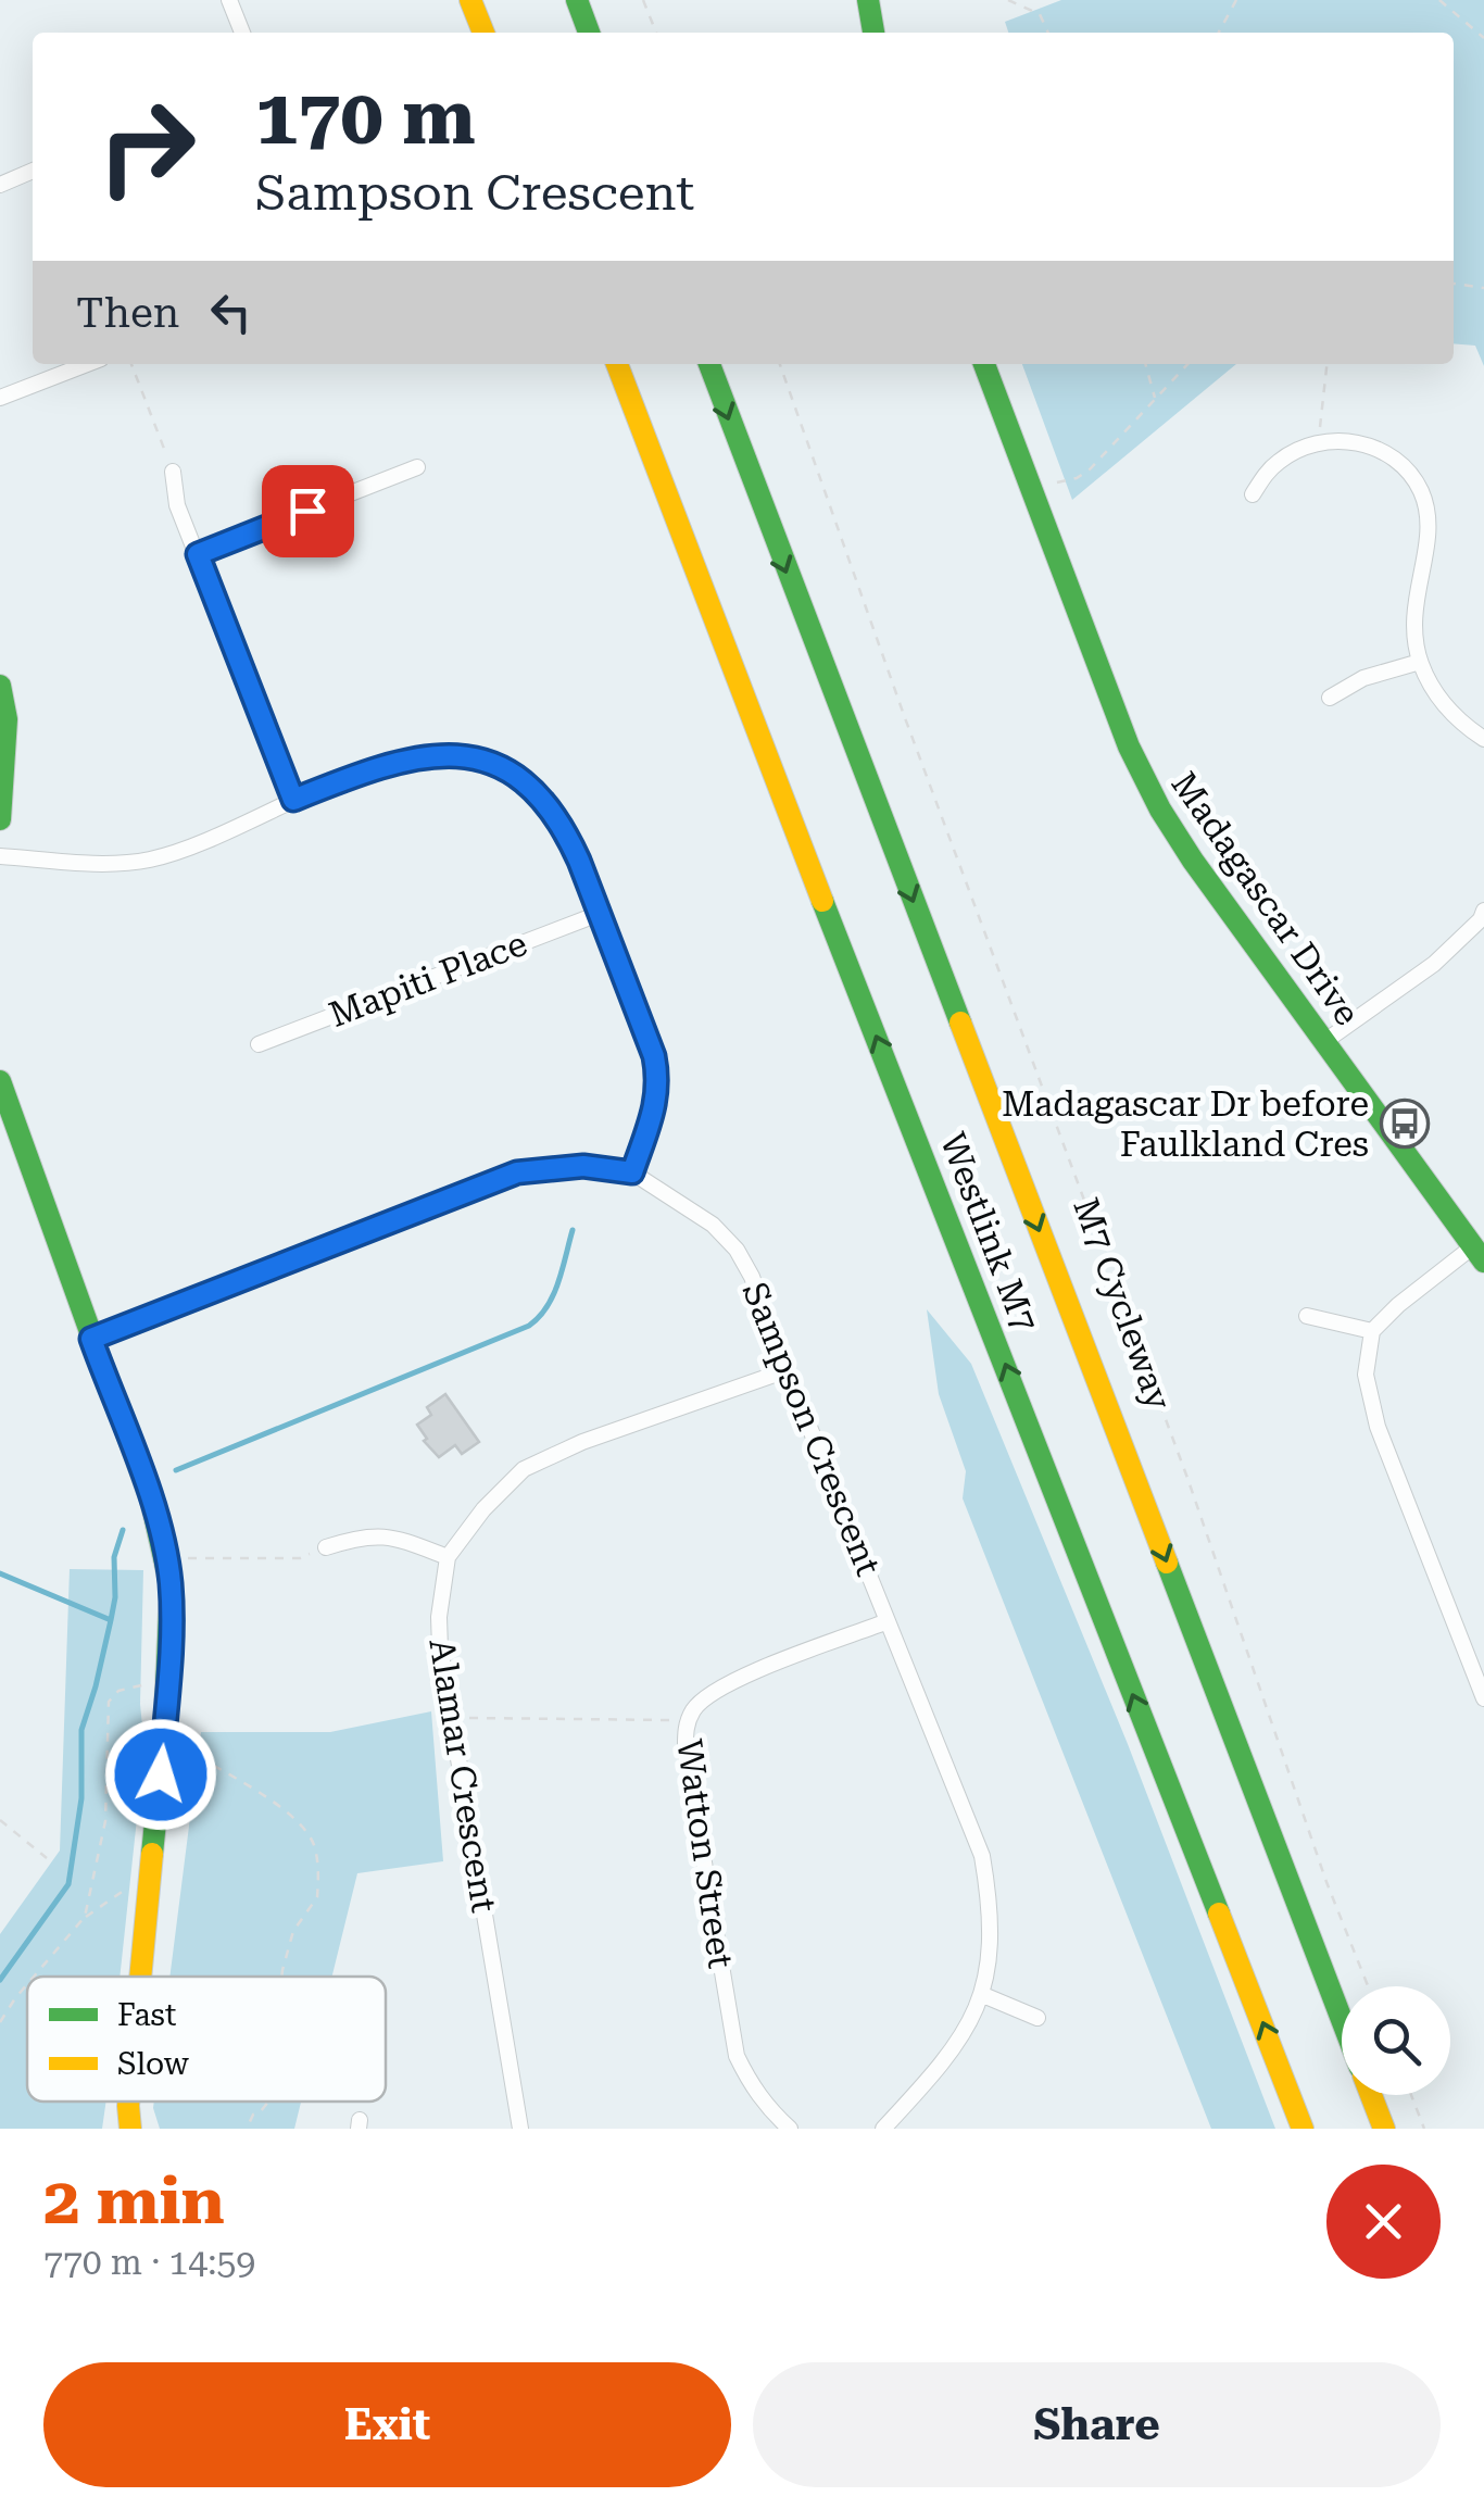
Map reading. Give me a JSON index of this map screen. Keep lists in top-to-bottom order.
{
  "streets": {
    "main road": ["Madagascar Drive", "Westlink M7"],
    "street": [
      "Mapiti Place",
      "Sampson Crescent",
      "Alamar Crescent",
      "Watton Street"
    ],
    "path": ["M7 Cycleway"]
  },
  "crossings": [
    ["Sampson Crescent", "Alamar Crescent"],
    ["Sampson Crescent", "Watton Street"]
  ],
  "places": {
    "bus stop": ["Madagascar Dr before Faulkland Cres"]
  },
  "legend": ["Fast", "Slow"],
  "page": {
    "turn": ["170 m", "Sampson Crescent"],
    "then": "Then",
    "heading": ["2 min", "770 m · 14:59"],
    "buttons": ["Exit", "Share"]
  }
}
